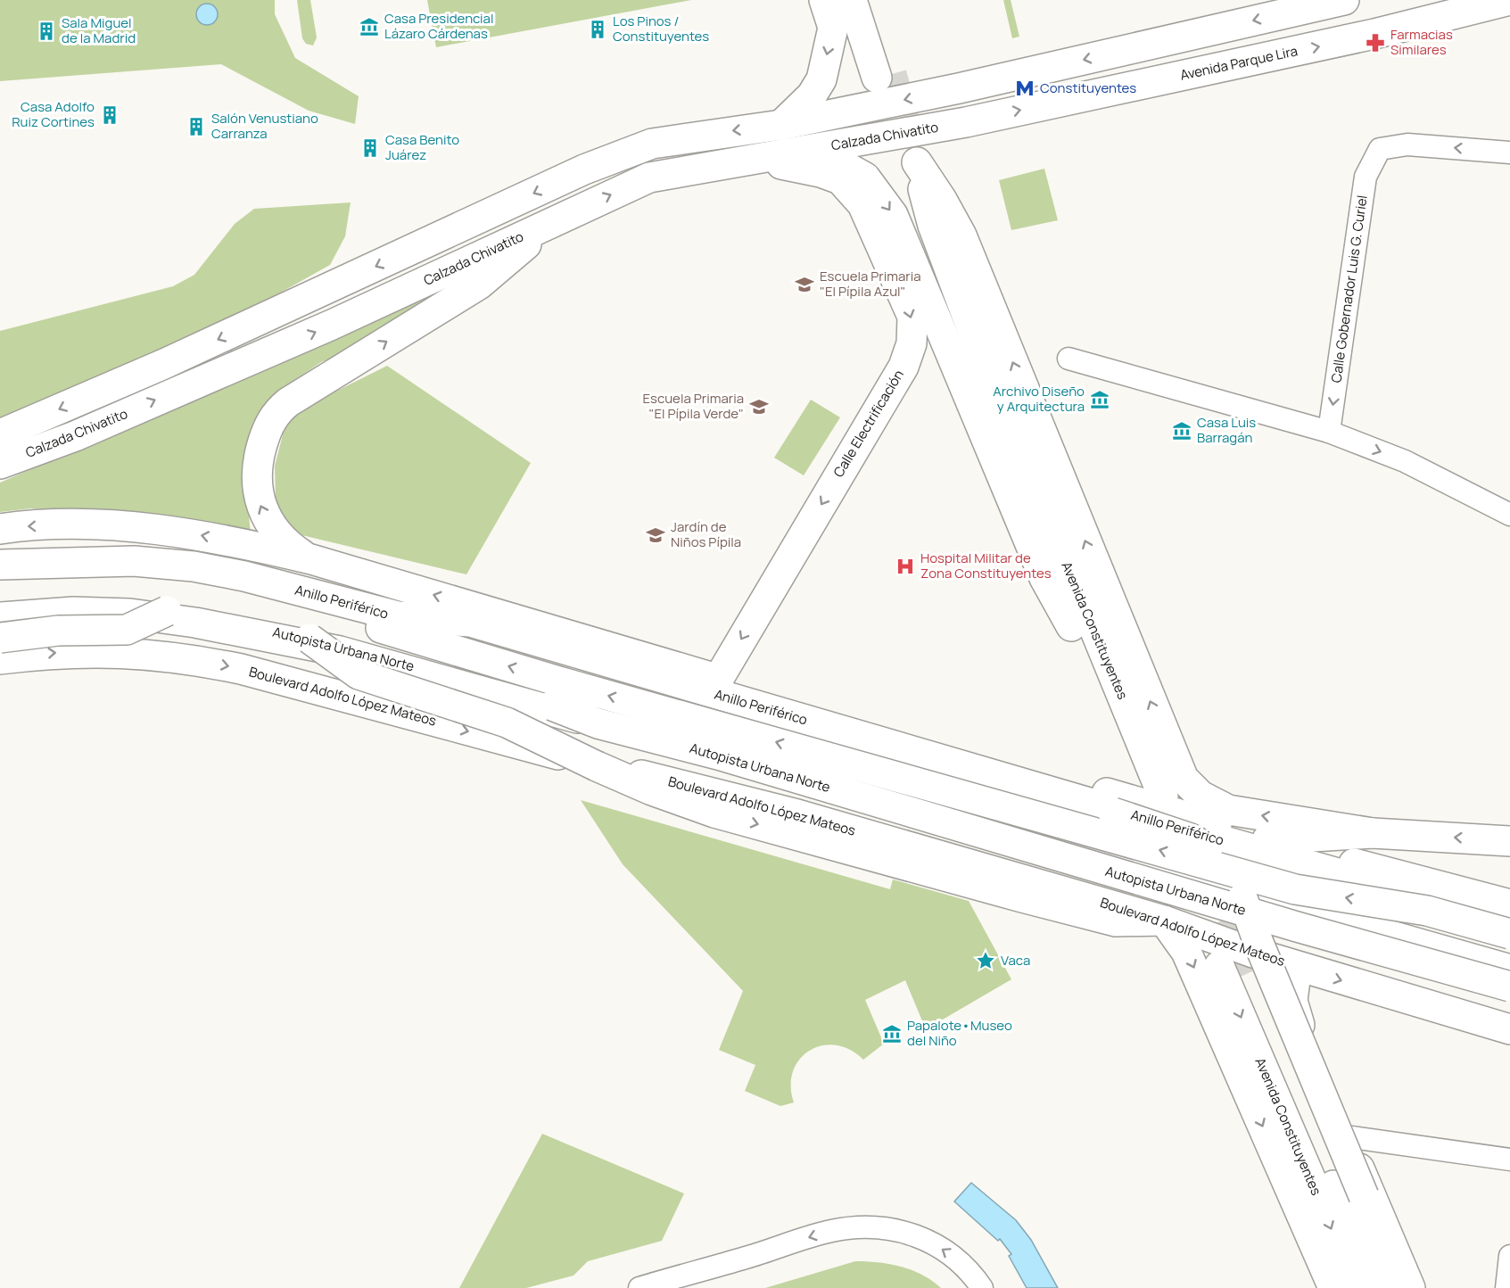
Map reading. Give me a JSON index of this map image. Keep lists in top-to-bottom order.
{
  "streets": {
    "main road": [
      "Avenida Parque Lira",
      "Calzada Chivatito",
      "Calle Electrificación",
      "Anillo Periférico",
      "Avenida Constituyentes",
      "Autopista Urbana Norte",
      "Boulevard Adolfo López Mateos"
    ],
    "street": ["Calle Gobernador Luis G. Curiel"]
  },
  "crossings": [
    ["Avenida Parque Lira", "Calzada Chivatito"],
    ["Calzada Chivatito", "Calle Electrificación"]
  ],
  "places": {
    "museum": [
      "Casa Presidencial Lázaro Cárdenas",
      "Archivo Diseño y Arquitectura",
      "Casa Luis Barragán",
      "Papalote•Museo del Niño"
    ],
    "building": [
      "Los Pinos / Constituyentes",
      "Sala Miguel de la Madrid",
      "Casa Adolfo Ruiz Cortines",
      "Salón Venustiano Carranza",
      "Casa Benito Juárez"
    ],
    "pharmacy": ["Farmacias Similares"],
    "metro station": ["Constituyentes"],
    "school or university": ["Escuela Primaria \"El Pípila Azul\"", "Escuela Primaria \"El Pípila Verde\"", "Jardín de Niños Pípila"],
    "hospital": ["Hospital Militar de Zona Constituyentes"],
    "place": ["Vaca"]
  }
}
